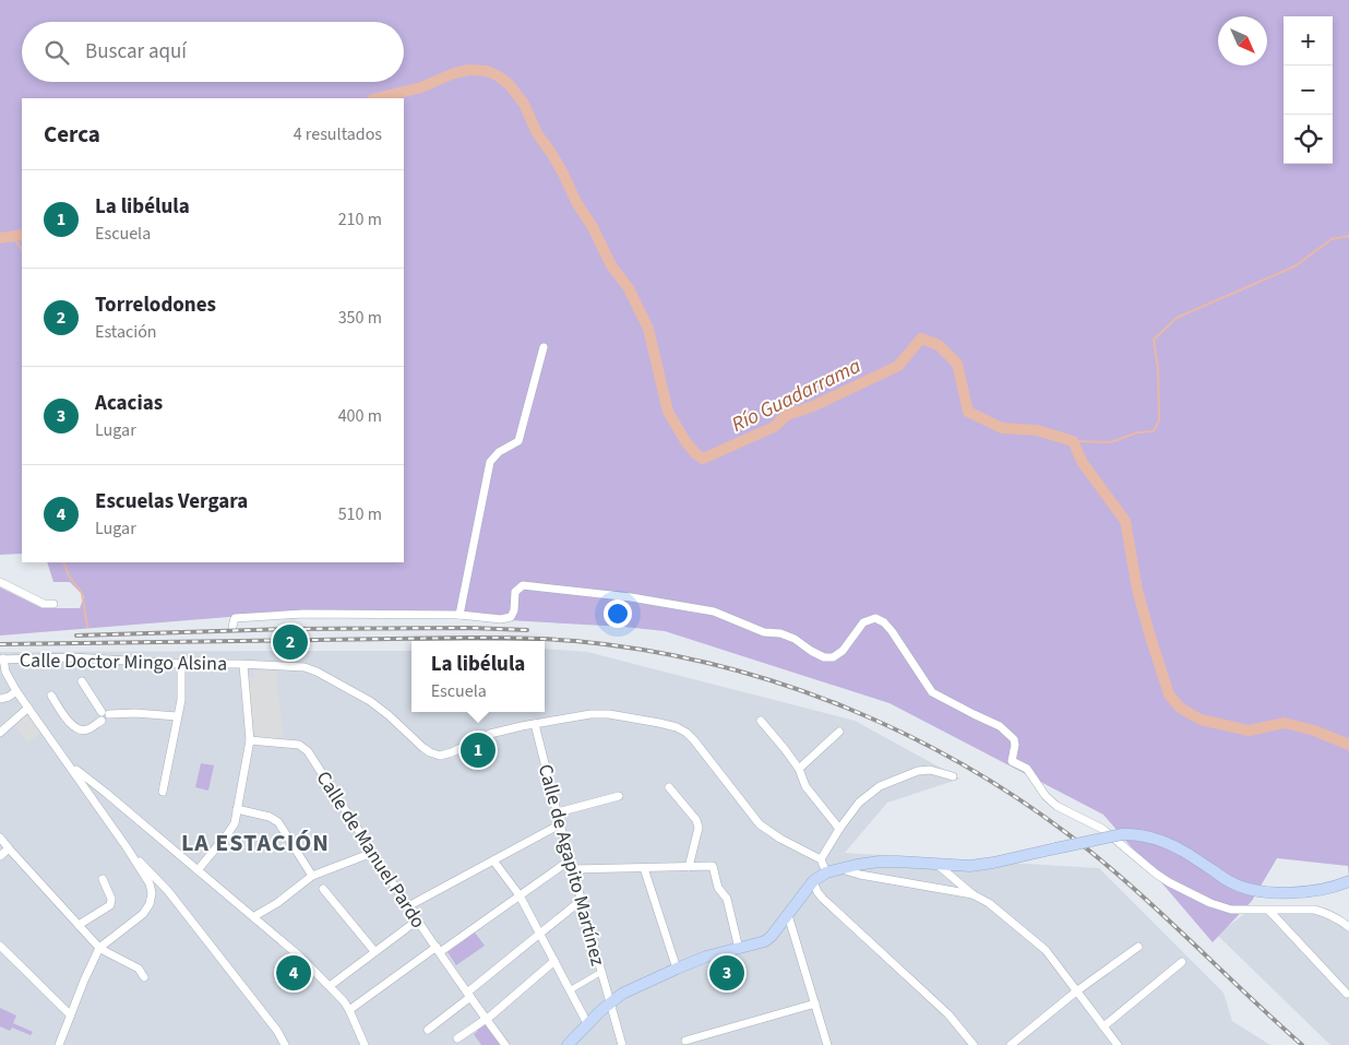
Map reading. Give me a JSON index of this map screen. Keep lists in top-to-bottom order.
{
  "streets": {
    "street": ["Calle Doctor Mingo Alsina", "Calle de Manuel Pardo", "Calle de Agapito Martínez"]
  },
  "crossings": [
    ["Calle Doctor Mingo Alsina", "Calle de Agapito Martínez"]
  ],
  "districts": ["LA ESTACIÓN"],
  "water": ["Río Guadarrama"],
  "north": "bottom right",
  "page": {
    "map_buttons": ["+", "−"],
    "search": "Buscar aquí",
    "heading": ["Cerca", "4 resultados"],
    "list": [
      {
        "mark": "1",
        "name": "La libélula",
        "note": "Escuela",
        "value": "210 m"
      },
      {
        "mark": "2",
        "name": "Torrelodones",
        "note": "Estación",
        "value": "350 m"
      },
      {
        "mark": "3",
        "name": "Acacias",
        "note": "Lugar",
        "value": "400 m"
      },
      {
        "mark": "4",
        "name": "Escuelas Vergara",
        "note": "Lugar",
        "value": "510 m"
      }
    ],
    "pins": [
      "2",
      "1",
      "3",
      "4"
    ],
    "popup": ["La libélula", "Escuela"]
  }
}
